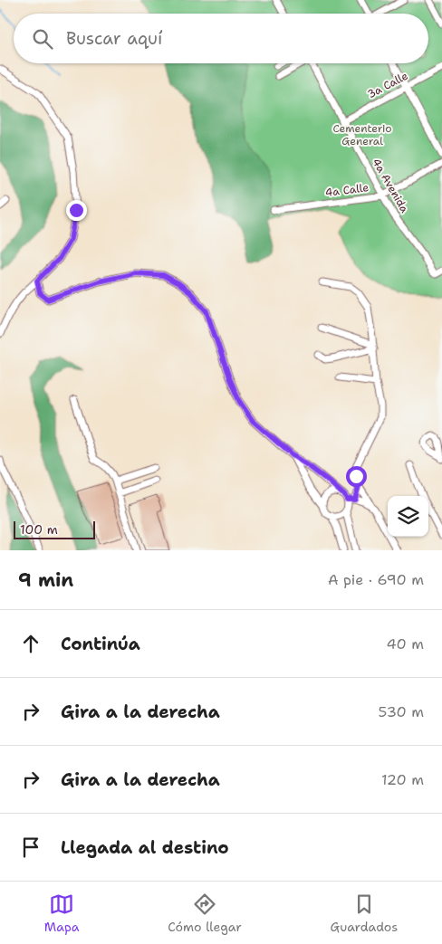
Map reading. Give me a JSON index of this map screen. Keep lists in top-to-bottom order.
{
  "streets": {
    "street": ["3a Calle", "4a Avenida", "4a Calle"]
  },
  "crossings": [
    ["3a Calle", "4a Avenida"],
    ["4a Avenida", "4a Calle"]
  ],
  "parks": ["Cementerio General"],
  "scale_bar": "100 m",
  "page": {
    "search": "Buscar aquí",
    "scale": "100 m",
    "heading": ["9 min", "A pie · 690 m"],
    "list": [
      ["Continúa", "40 m"],
      ["Gira a la derecha", "530 m"],
      ["Gira a la derecha", "120 m"],
      "Llegada al destino"
    ],
    "nav": ["Mapa", "Cómo llegar", "Guardados"]
  }
}
